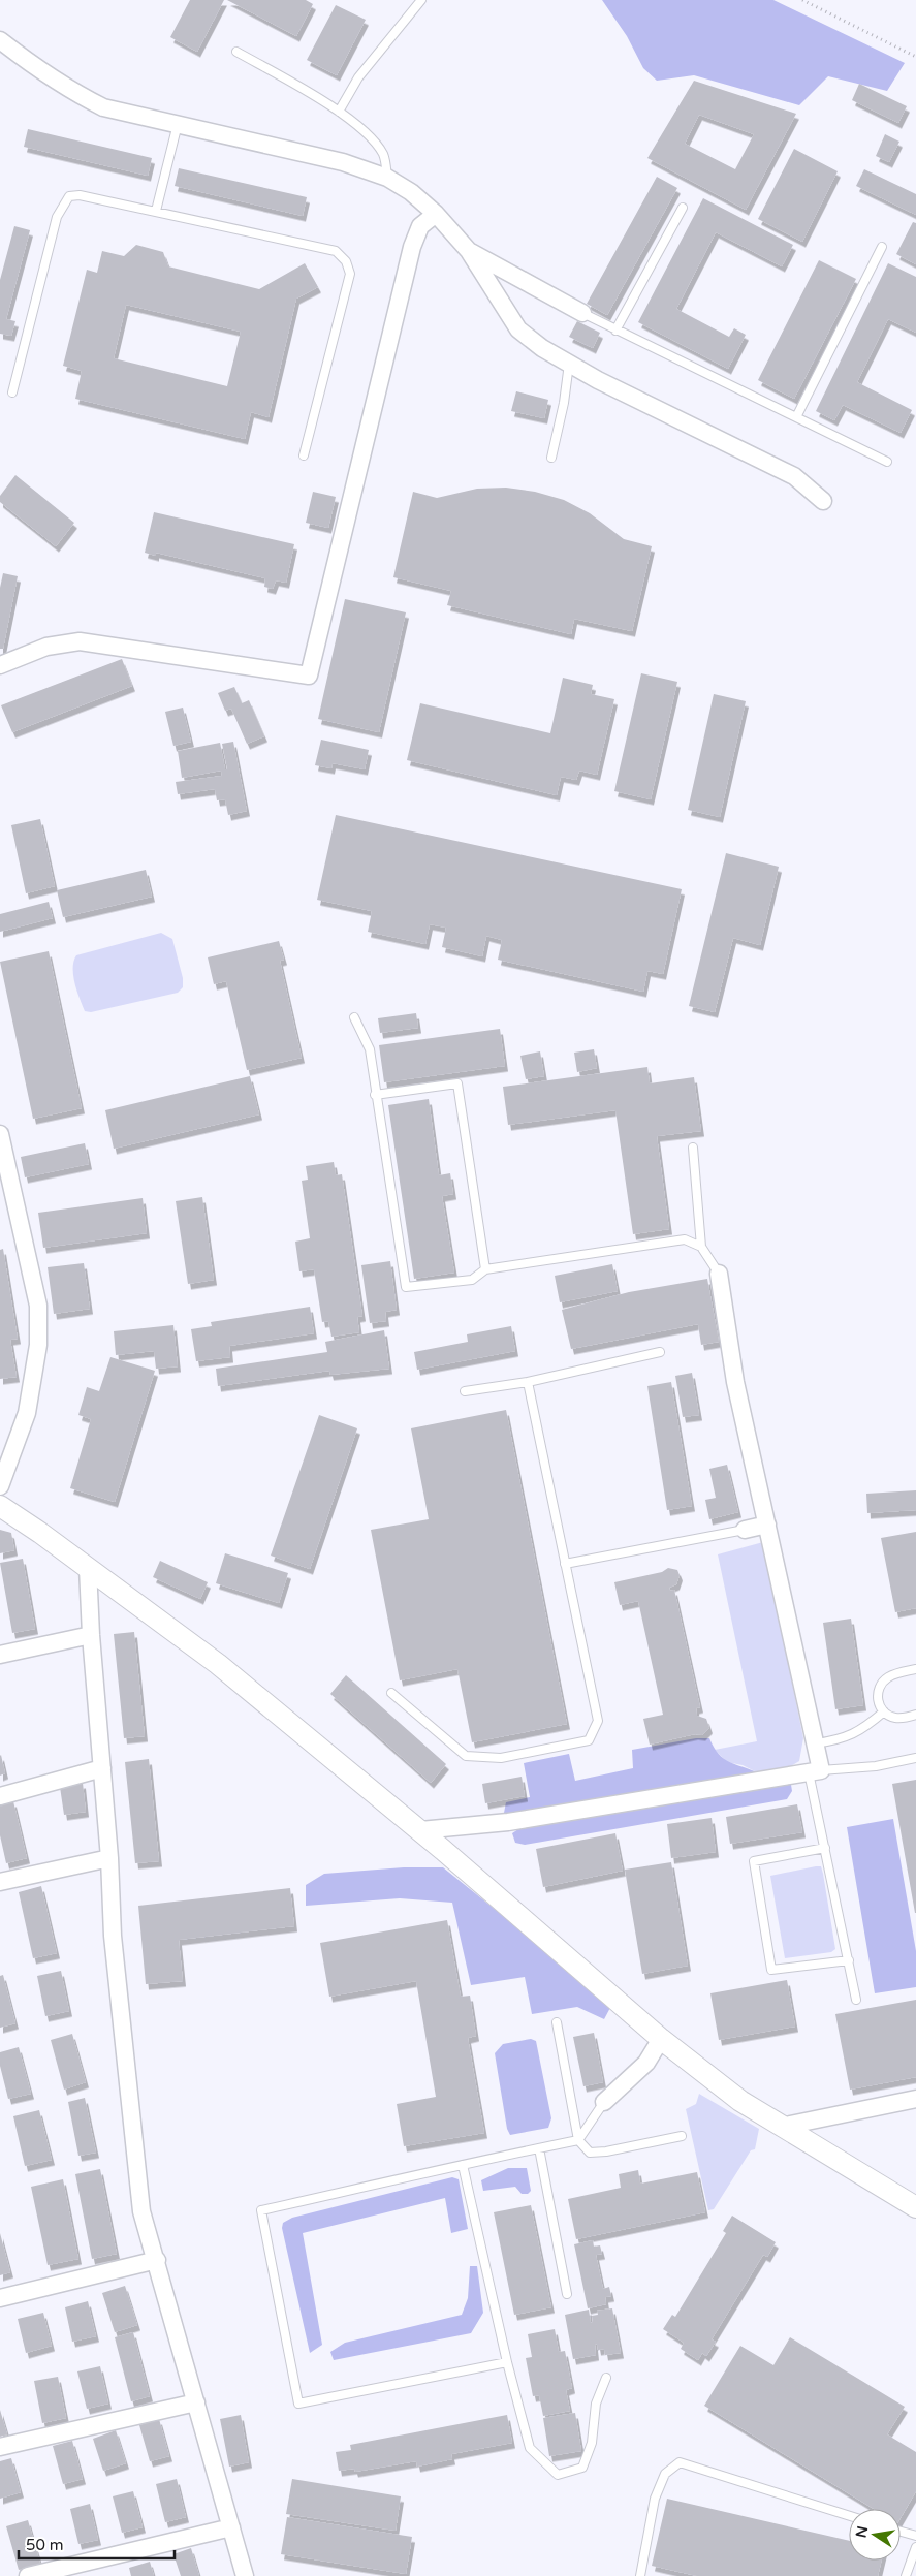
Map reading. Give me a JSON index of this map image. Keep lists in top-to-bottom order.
{
  "scale_bar": "50 m",
  "north": "left"
}
